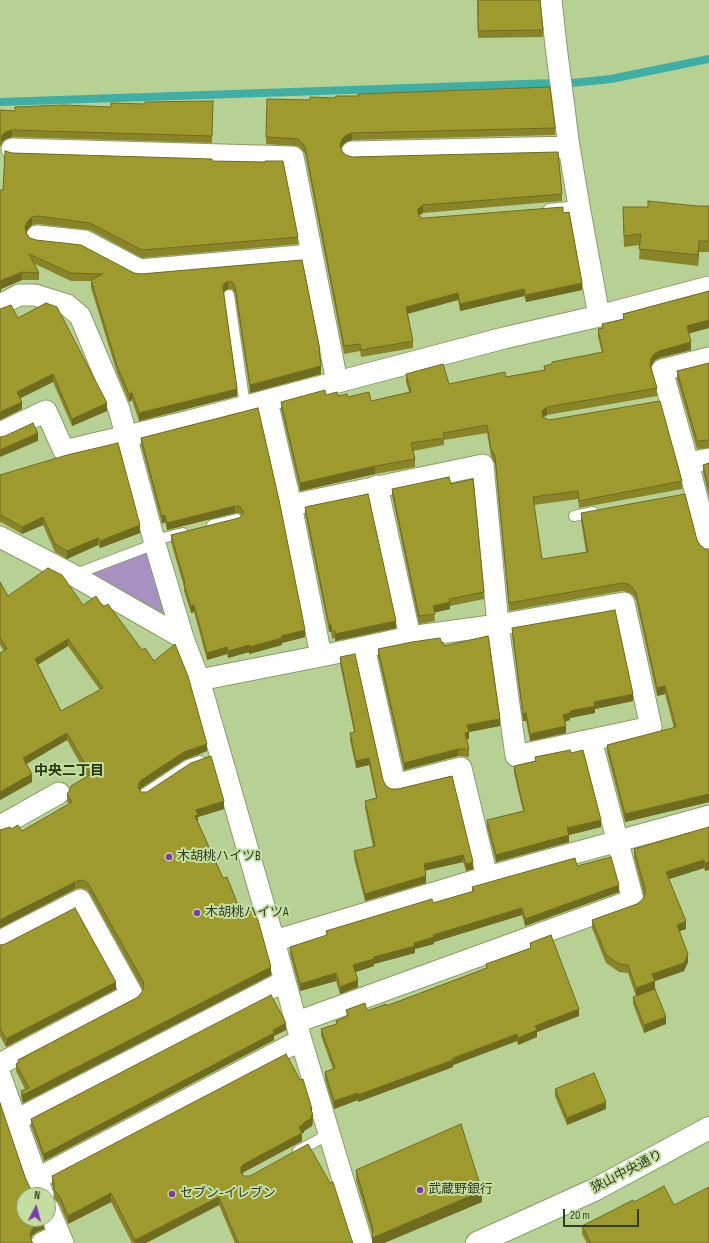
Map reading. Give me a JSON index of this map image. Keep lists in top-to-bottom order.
{
  "streets": {
    "street": ["狭山中央通り"]
  },
  "districts": ["中央二丁目"],
  "places": [
    "木胡桃ハイツB",
    "木胡桃ハイツA",
    "武蔵野銀行",
    "セブン-イレブン"
  ],
  "scale_bar": "20 m",
  "north": "top"
}
